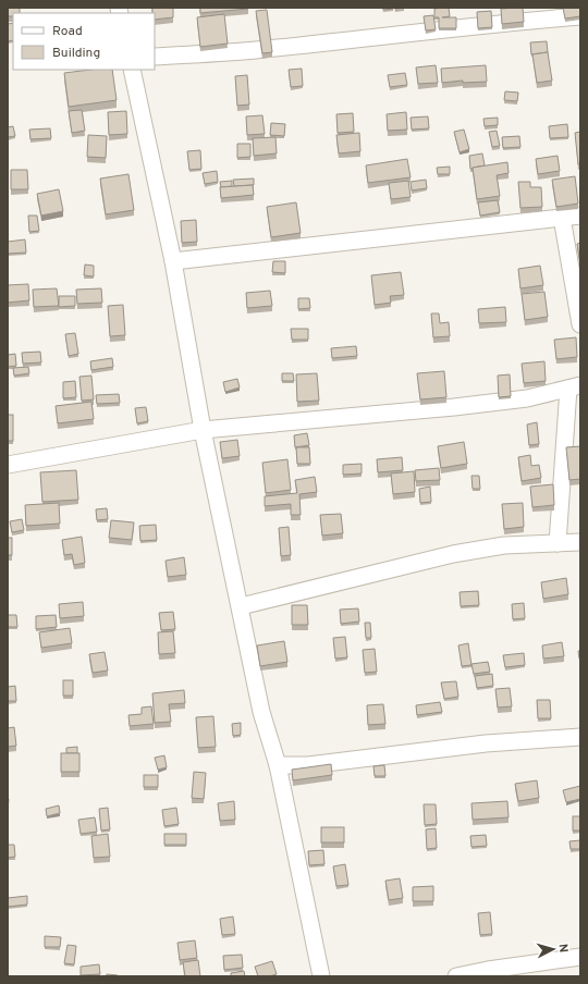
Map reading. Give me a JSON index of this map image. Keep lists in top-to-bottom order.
{
  "legend": ["Road", "Building"],
  "north": "right"
}
